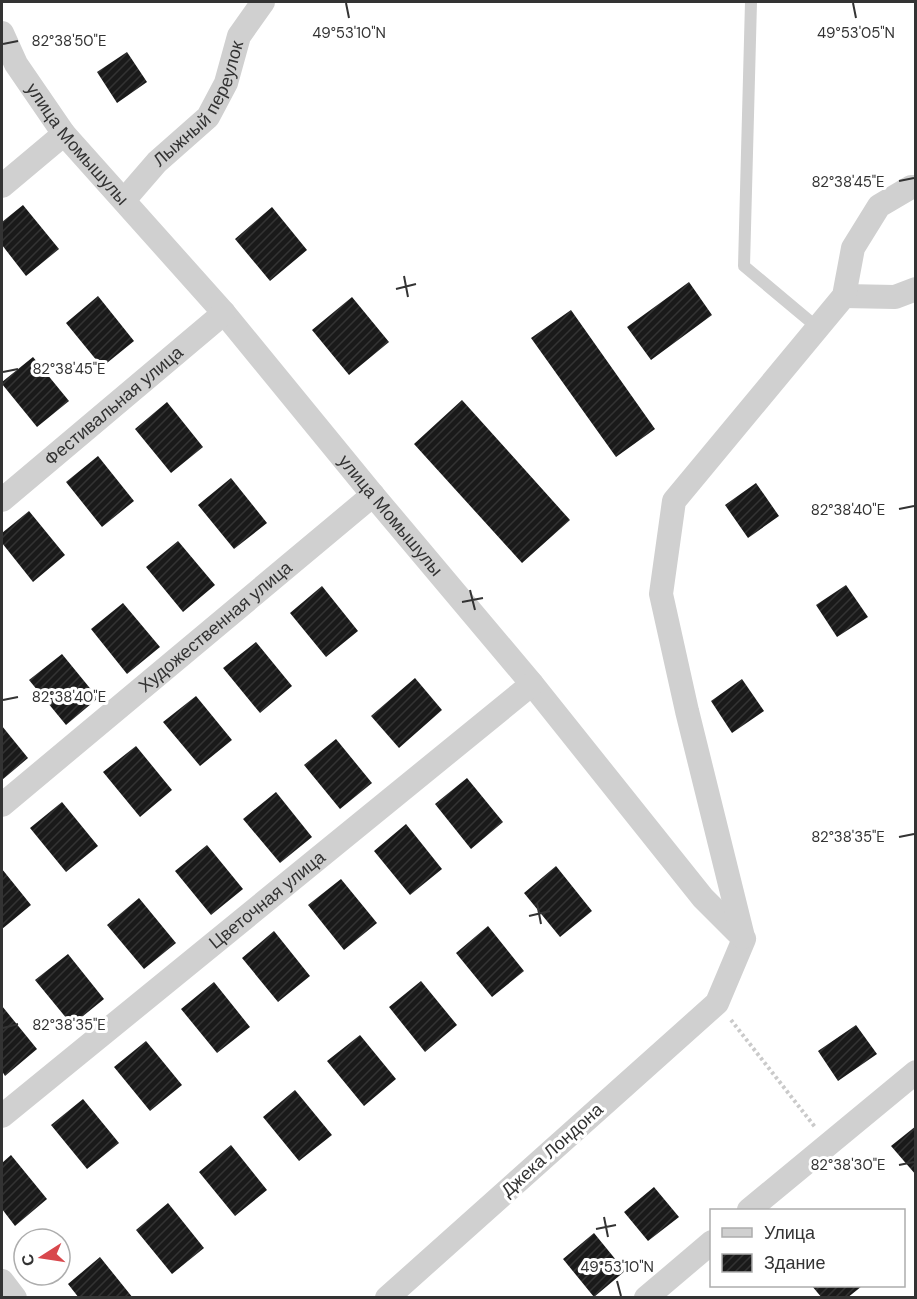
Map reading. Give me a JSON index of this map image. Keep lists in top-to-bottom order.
{
  "streets": {
    "street": [
      "Лыжный переулок",
      "улица Момышулы",
      "Фестивальная улица",
      "Художественная улица",
      "Цветочная улица",
      "Джека Лондона"
    ]
  },
  "crossings": [
    ["Лыжный переулок", "улица Момышулы"],
    ["улица Момышулы", "Фестивальная улица"],
    ["улица Момышулы", "Художественная улица"],
    ["улица Момышулы", "Цветочная улица"]
  ],
  "legend": ["Улица", "Здание"],
  "north": "left",
  "coordinates": [
    "49°53'10\"N",
    "49°53'05\"N",
    "82°38'50\"E",
    "82°38'45\"E",
    "82°38'40\"E",
    "82°38'35\"E",
    "82°38'30\"E"
  ]
}
